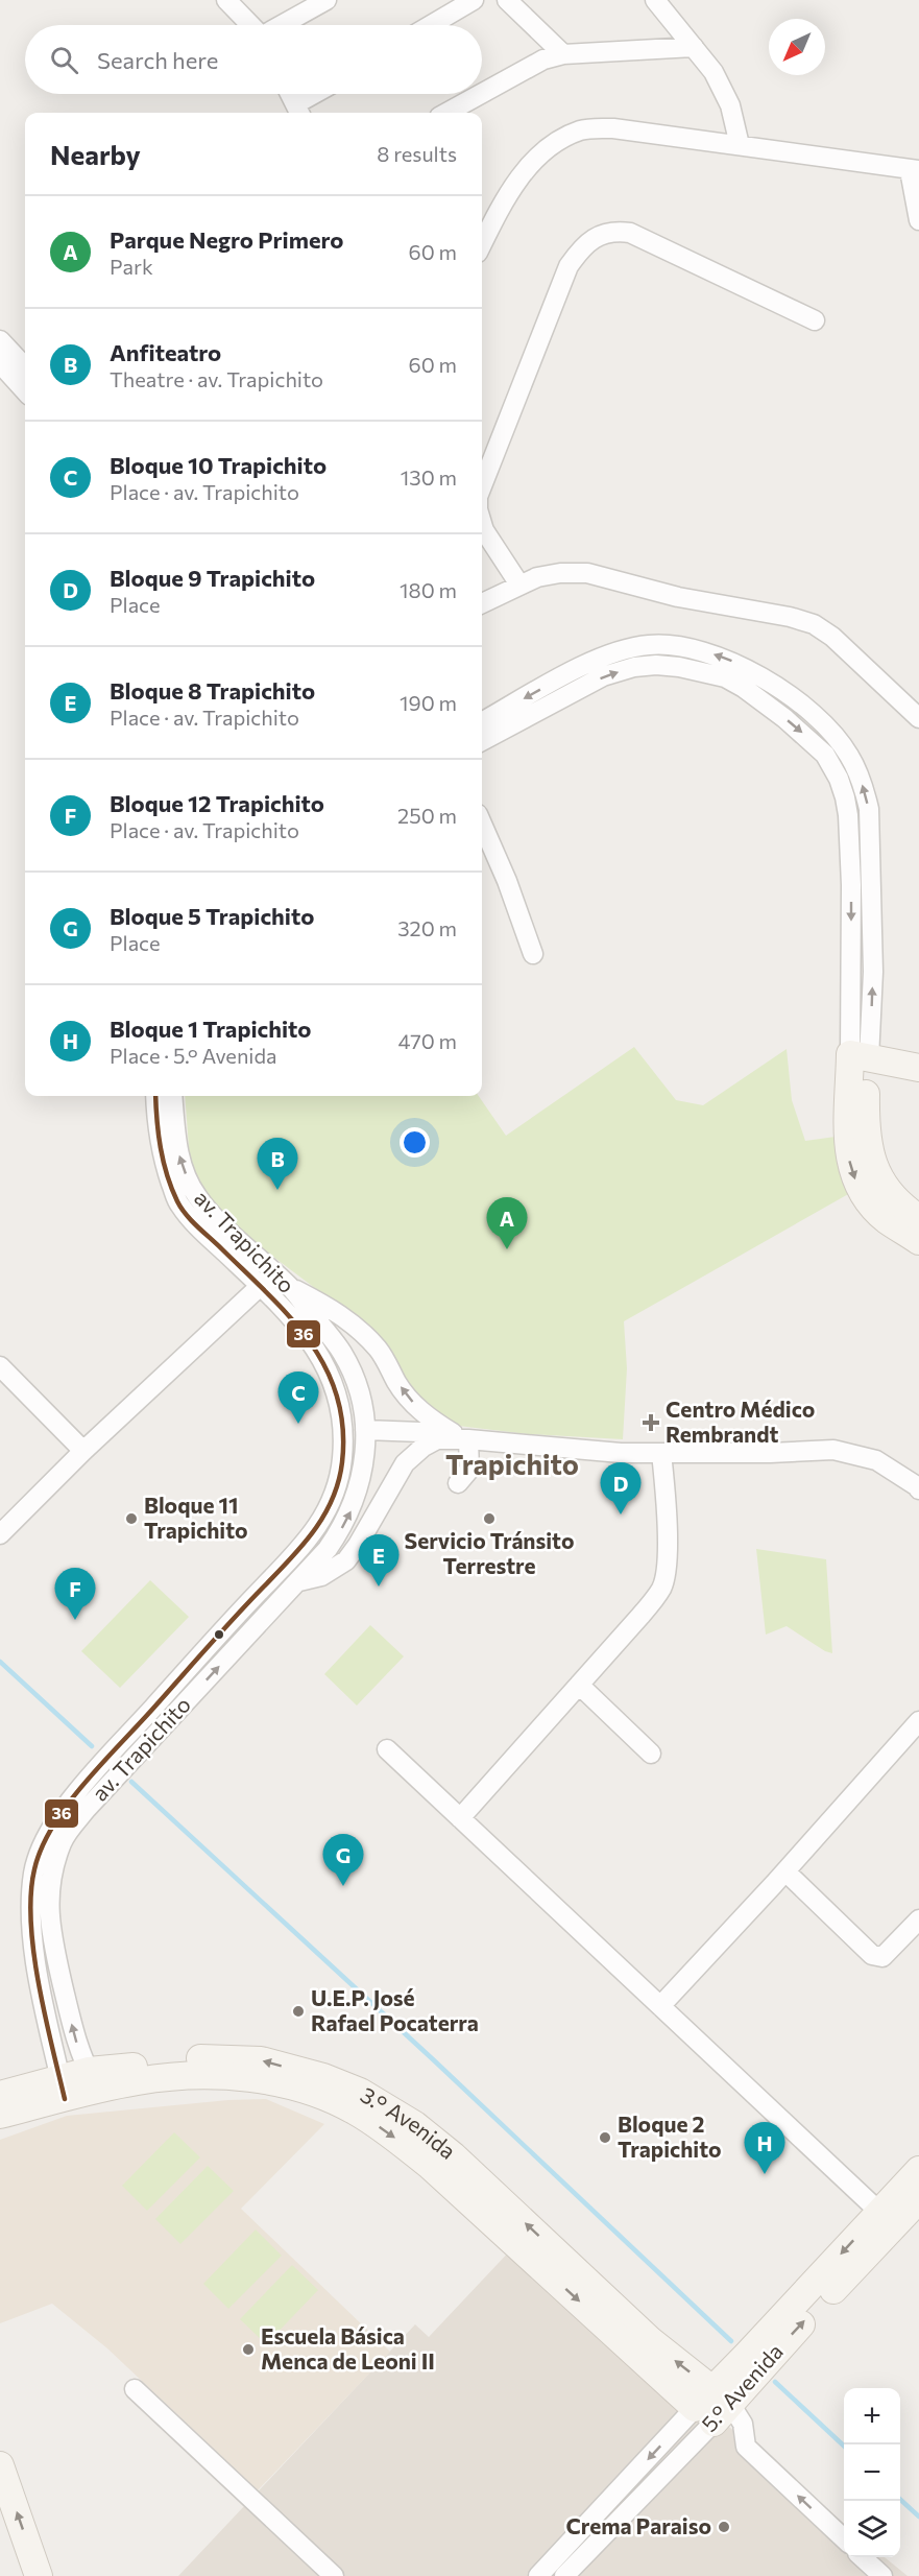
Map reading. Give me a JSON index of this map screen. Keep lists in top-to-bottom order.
{
  "streets": {
    "street": ["av. Trapichito", "3.° Avenida", "5.° Avenida"]
  },
  "crossings": [
    ["av. Trapichito", "3.° Avenida"],
    ["3.° Avenida", "5.° Avenida"]
  ],
  "one_way": ["av. Trapichito"],
  "districts": ["Trapichito"],
  "places": {
    "health": ["Centro Médico Rembrandt"],
    "other": [
      "Bloque 11 Trapichito",
      "Servicio Tránsito Terrestre",
      "U.E.P. José Rafael Pocaterra",
      "Bloque 2 Trapichito",
      "Escuela Básica Menca de Leoni II",
      "Crema Paraiso"
    ]
  },
  "lines": ["transit line 36"],
  "north": "bottom left",
  "page": {
    "search": "Search here",
    "heading": ["Nearby", "8 results"],
    "list": [
      {
        "mark": "A",
        "name": "Parque Negro Primero",
        "note": "Park",
        "value": "60 m"
      },
      {
        "mark": "B",
        "name": "Anfiteatro",
        "note": "Theatre · av. Trapichito",
        "value": "60 m"
      },
      {
        "mark": "C",
        "name": "Bloque 10 Trapichito",
        "note": "Place · av. Trapichito",
        "value": "130 m"
      },
      {
        "mark": "D",
        "name": "Bloque 9 Trapichito",
        "note": "Place",
        "value": "180 m"
      },
      {
        "mark": "E",
        "name": "Bloque 8 Trapichito",
        "note": "Place · av. Trapichito",
        "value": "190 m"
      },
      {
        "mark": "F",
        "name": "Bloque 12 Trapichito",
        "note": "Place · av. Trapichito",
        "value": "250 m"
      },
      {
        "mark": "G",
        "name": "Bloque 5 Trapichito",
        "note": "Place",
        "value": "320 m"
      },
      {
        "mark": "H",
        "name": "Bloque 1 Trapichito",
        "note": "Place · 5.° Avenida",
        "value": "470 m"
      }
    ],
    "pins": [
      "B",
      "A",
      "C",
      "D",
      "E",
      "F",
      "G",
      "H"
    ],
    "map_buttons": ["+", "−"]
  }
}
